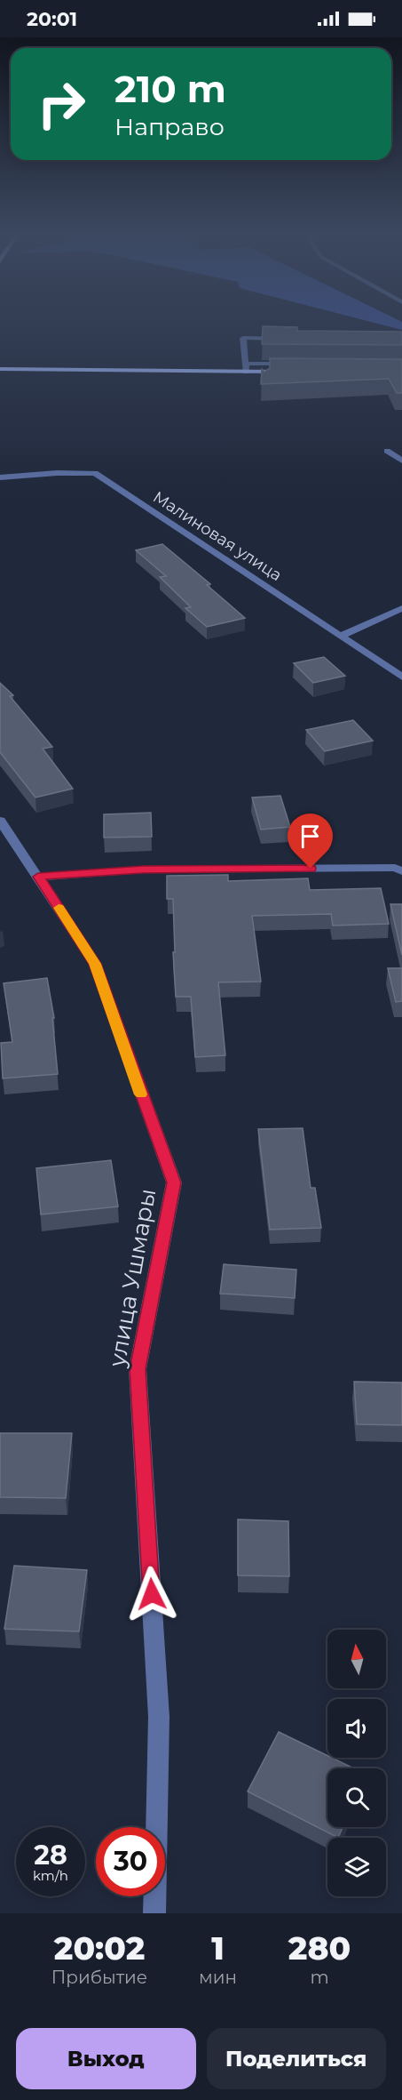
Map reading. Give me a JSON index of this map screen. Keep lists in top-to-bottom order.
{
  "streets": {
    "street": ["Малиновая улица", "улица Ушмары"]
  },
  "north": "top",
  "page": {
    "status": "20:01",
    "turn": ["210 m", "Направо"],
    "speed": "28 km/h",
    "limit": "30",
    "eta": [
      "20:02",
      "Прибытие",
      "1",
      "мин",
      "280",
      "m"
    ],
    "buttons": ["Выход", "Поделиться"]
  }
}
